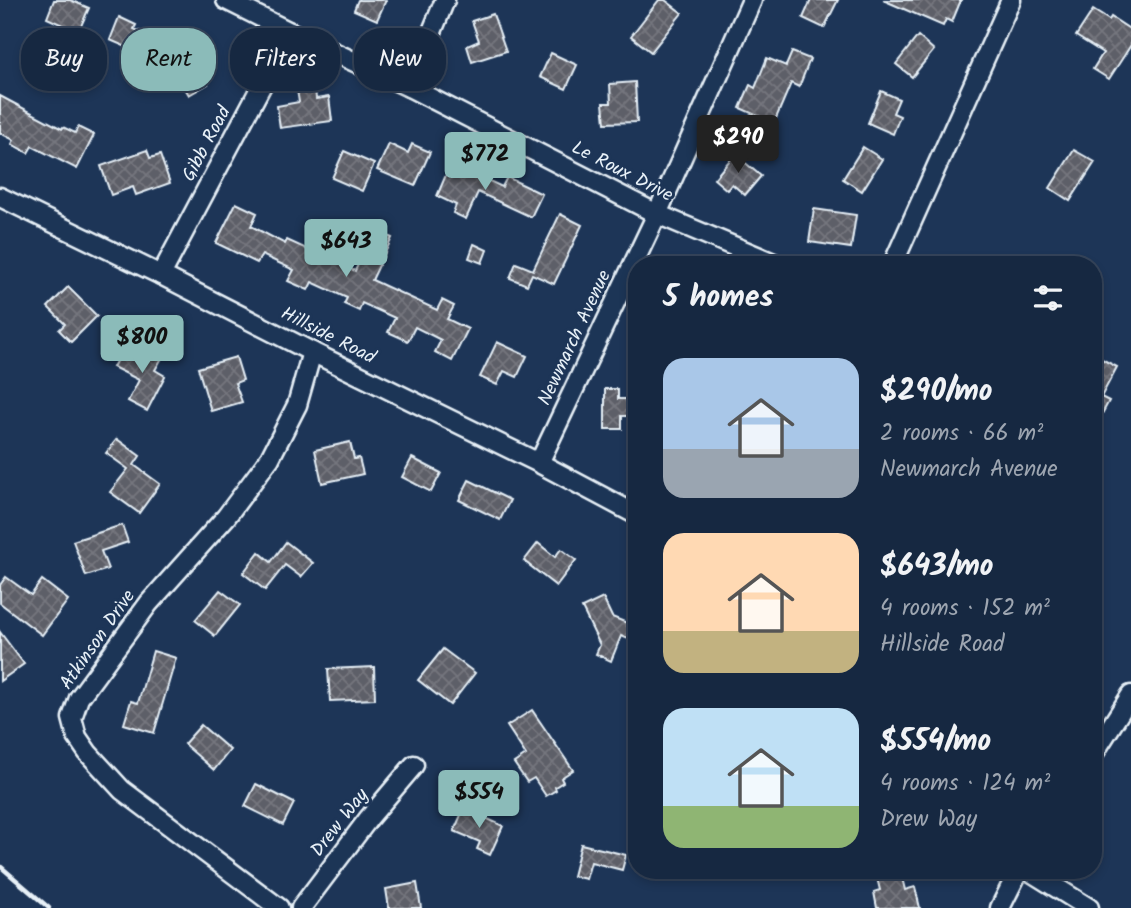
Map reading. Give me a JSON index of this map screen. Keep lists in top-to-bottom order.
{
  "streets": {
    "street": [
      "Gibb Road",
      "Le Roux Drive",
      "Hillside Road",
      "Newmarch Avenue",
      "Atkinson Drive",
      "Drew Way"
    ]
  },
  "crossings": [
    ["Gibb Road", "Hillside Road"],
    ["Le Roux Drive", "Newmarch Avenue"],
    ["Hillside Road", "Newmarch Avenue"],
    ["Hillside Road", "Atkinson Drive"]
  ],
  "page": {
    "chip": [
      "Buy",
      "Rent",
      "Filters",
      "New"
    ],
    "price": [
      "$290",
      "$772",
      "$643",
      "$800",
      "$554"
    ],
    "heading": "5 homes",
    "list": [
      {
        "name": "$290/mo",
        "note": "2 rooms · 66 m² · Newmarch Avenue"
      },
      {
        "name": "$643/mo",
        "note": "4 rooms · 152 m² · Hillside Road"
      },
      {
        "name": "$554/mo",
        "note": "4 rooms · 124 m² · Drew Way"
      }
    ]
  }
}
